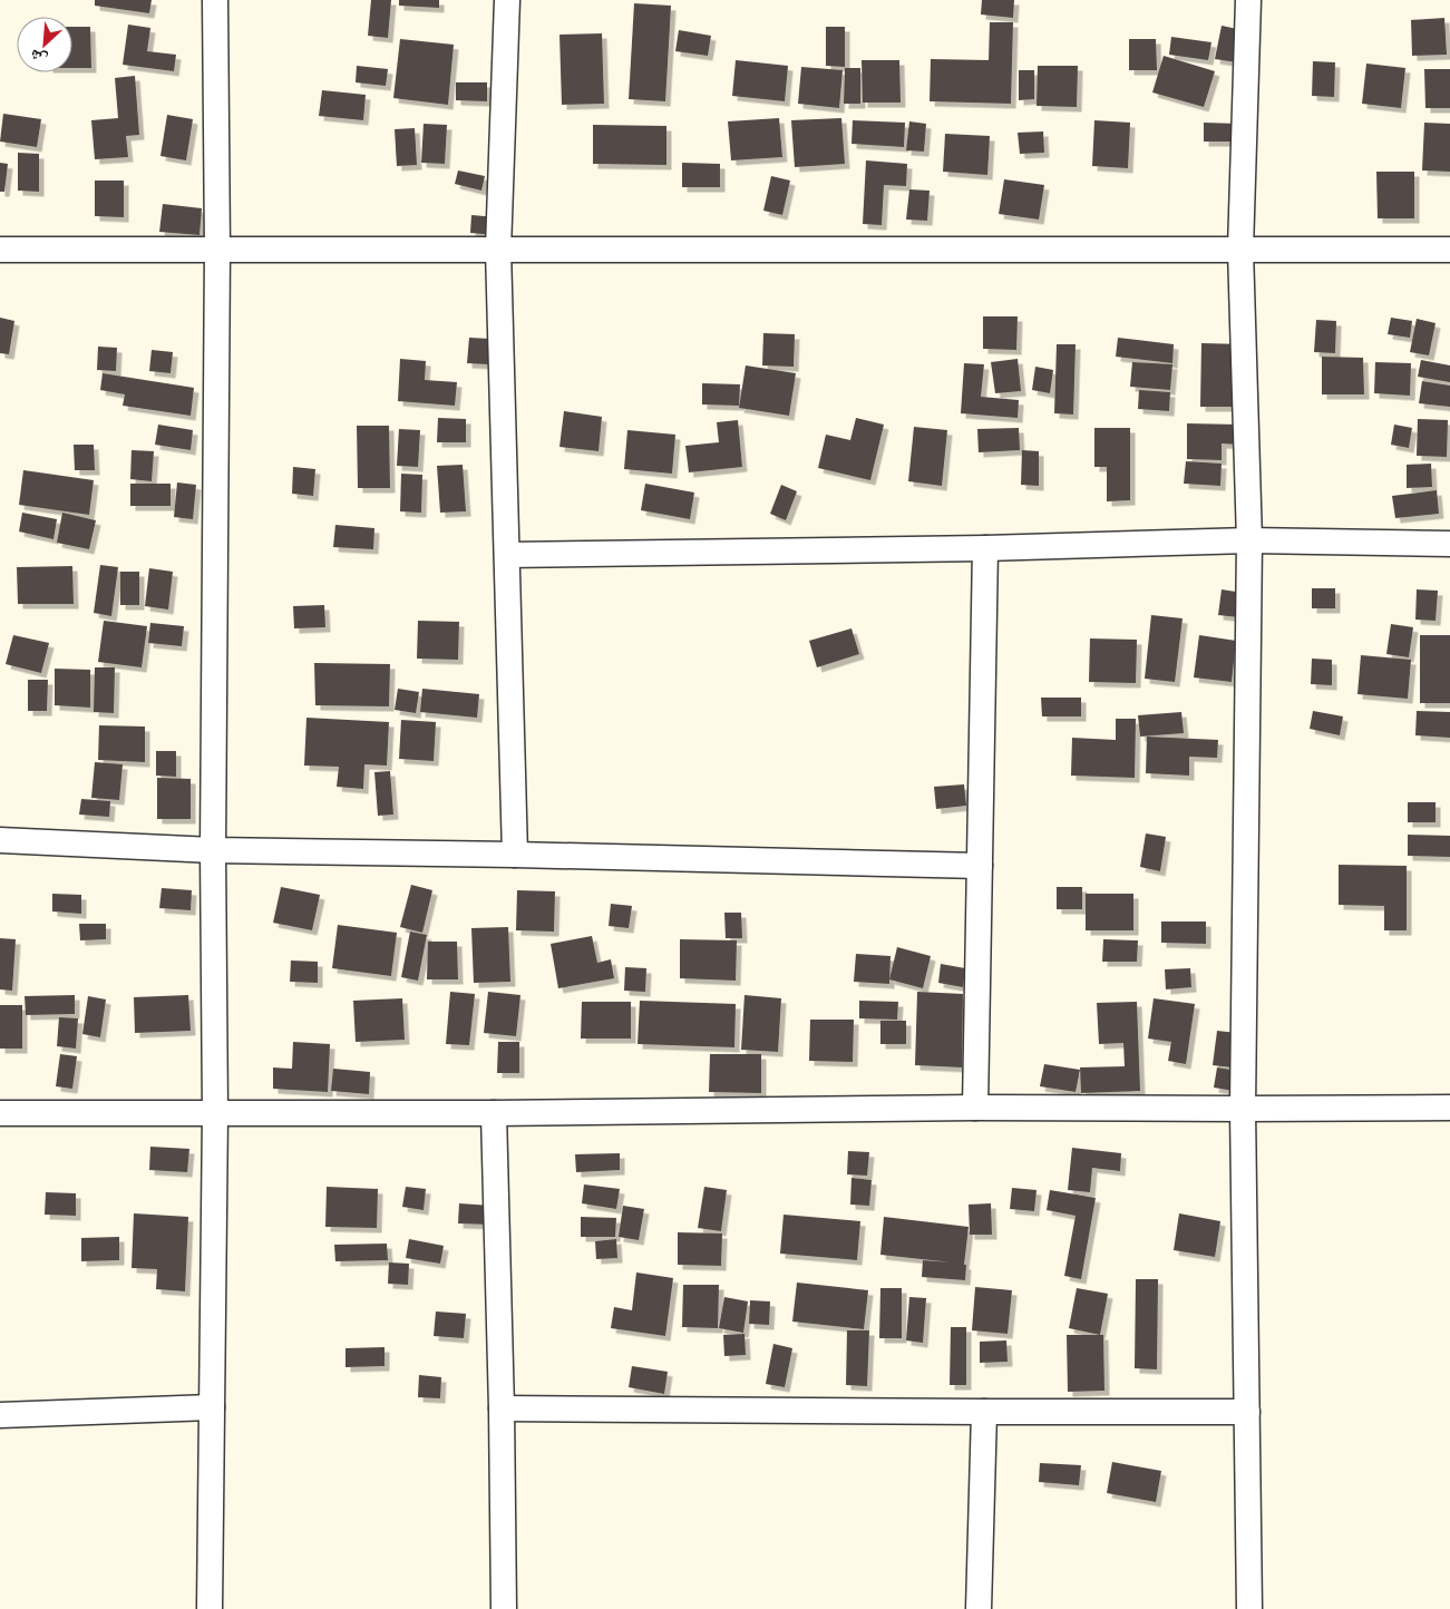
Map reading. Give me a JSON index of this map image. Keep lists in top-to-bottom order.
{
  "north": "bottom left"
}
